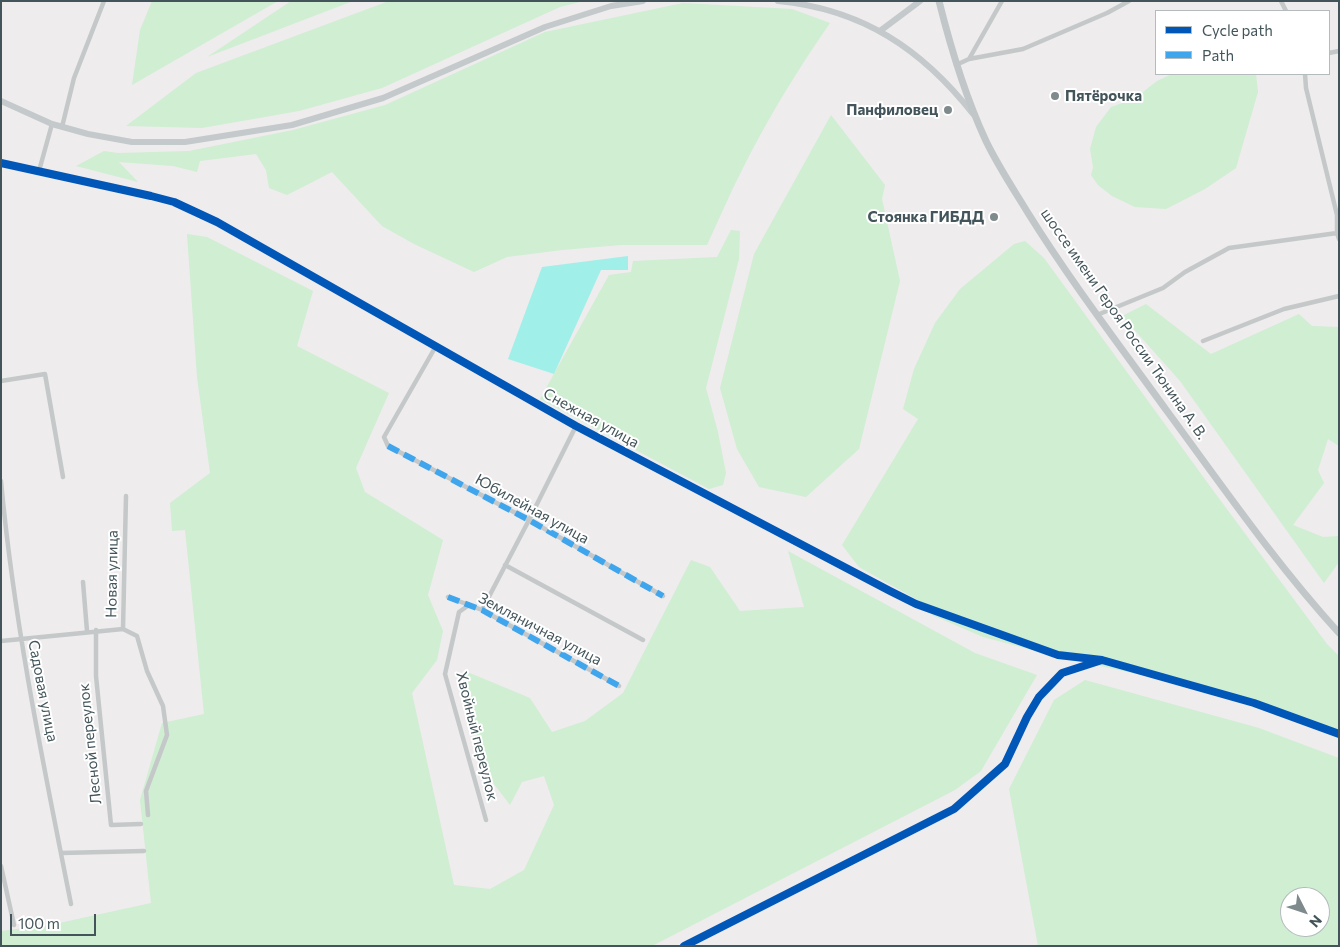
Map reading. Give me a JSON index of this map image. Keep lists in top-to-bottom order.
{
  "streets": {
    "main road": ["шоссе имени Героя России Тюнина А. В."],
    "street": [
      "Снежная улица",
      "Юбилейная улица",
      "Новая улица",
      "Земляничная улица",
      "Садовая улица",
      "Хвойный переулок",
      "Лесной переулок"
    ]
  },
  "crossings": [
    ["Снежная улица", "Юбилейная улица"],
    ["Земляничная улица", "Хвойный переулок"]
  ],
  "places": ["Пятёрочка", "Панфиловец", "Стоянка ГИБДД"],
  "legend": ["Cycle path", "Path"],
  "scale_bar": "100 m",
  "north": "bottom right"
}
